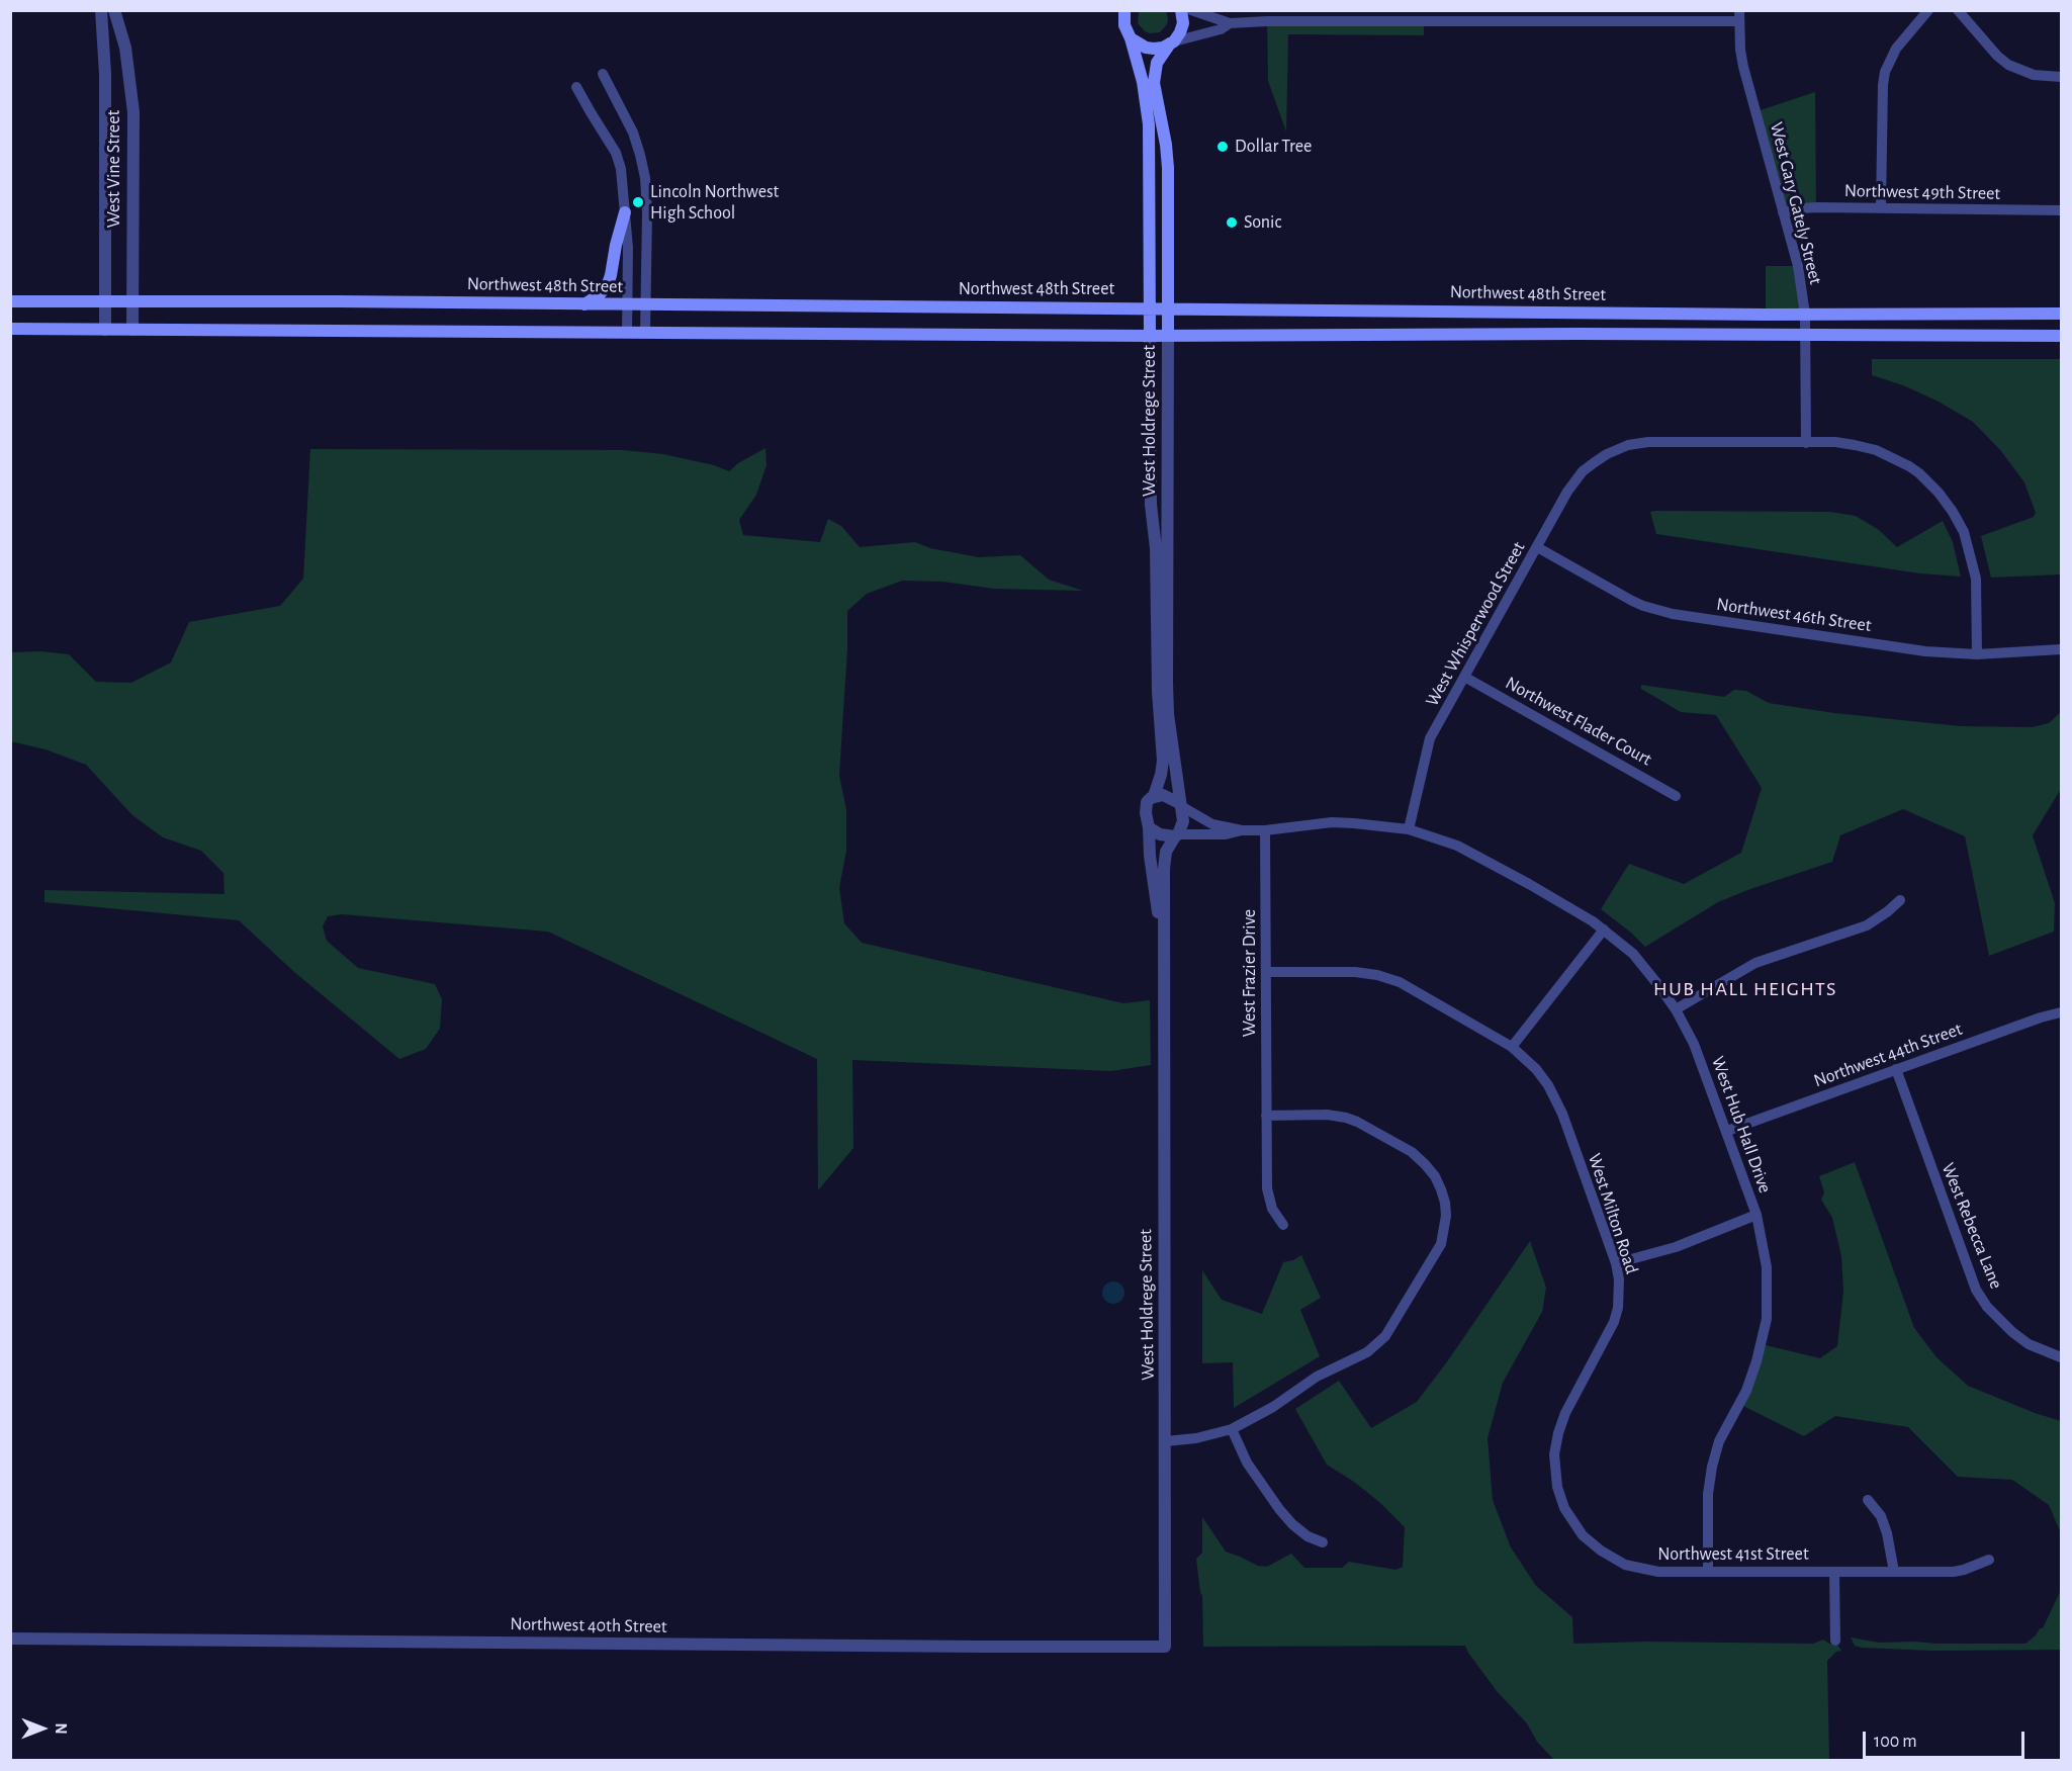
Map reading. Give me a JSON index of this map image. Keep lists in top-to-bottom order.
{
  "streets": {
    "main road": ["Northwest 48th Street", "West Holdrege Street"],
    "street": [
      "West Vine Street",
      "Northwest 49th Street",
      "West Gary Gately Street",
      "Northwest 46th Street",
      "West Whisperwood Street",
      "Northwest Flader Court",
      "West Frazier Drive",
      "Northwest 44th Street",
      "West Hub Hall Drive",
      "West Milton Road",
      "West Rebecca Lane",
      "Northwest 41st Street",
      "Northwest 40th Street"
    ]
  },
  "crossings": [
    ["West Vine Street", "Northwest 48th Street"],
    ["Northwest 49th Street", "West Gary Gately Street"],
    ["West Gary Gately Street", "Northwest 48th Street"],
    ["West Gary Gately Street", "West Whisperwood Street"],
    ["Northwest 48th Street", "West Holdrege Street"],
    ["West Holdrege Street", "Northwest 40th Street"],
    ["Northwest 46th Street", "West Whisperwood Street"],
    ["West Whisperwood Street", "Northwest Flader Court"],
    ["West Whisperwood Street", "West Hub Hall Drive"],
    ["West Frazier Drive", "West Hub Hall Drive"],
    ["West Frazier Drive", "West Milton Road"],
    ["Northwest 44th Street", "West Hub Hall Drive"],
    ["Northwest 44th Street", "West Rebecca Lane"],
    ["West Hub Hall Drive", "Northwest 41st Street"],
    ["West Milton Road", "Northwest 41st Street"]
  ],
  "districts": ["HUB HALL HEIGHTS"],
  "places": ["Dollar Tree", "Lincoln Northwest High School", "Sonic"],
  "scale_bar": "100 m",
  "north": "right"
}
